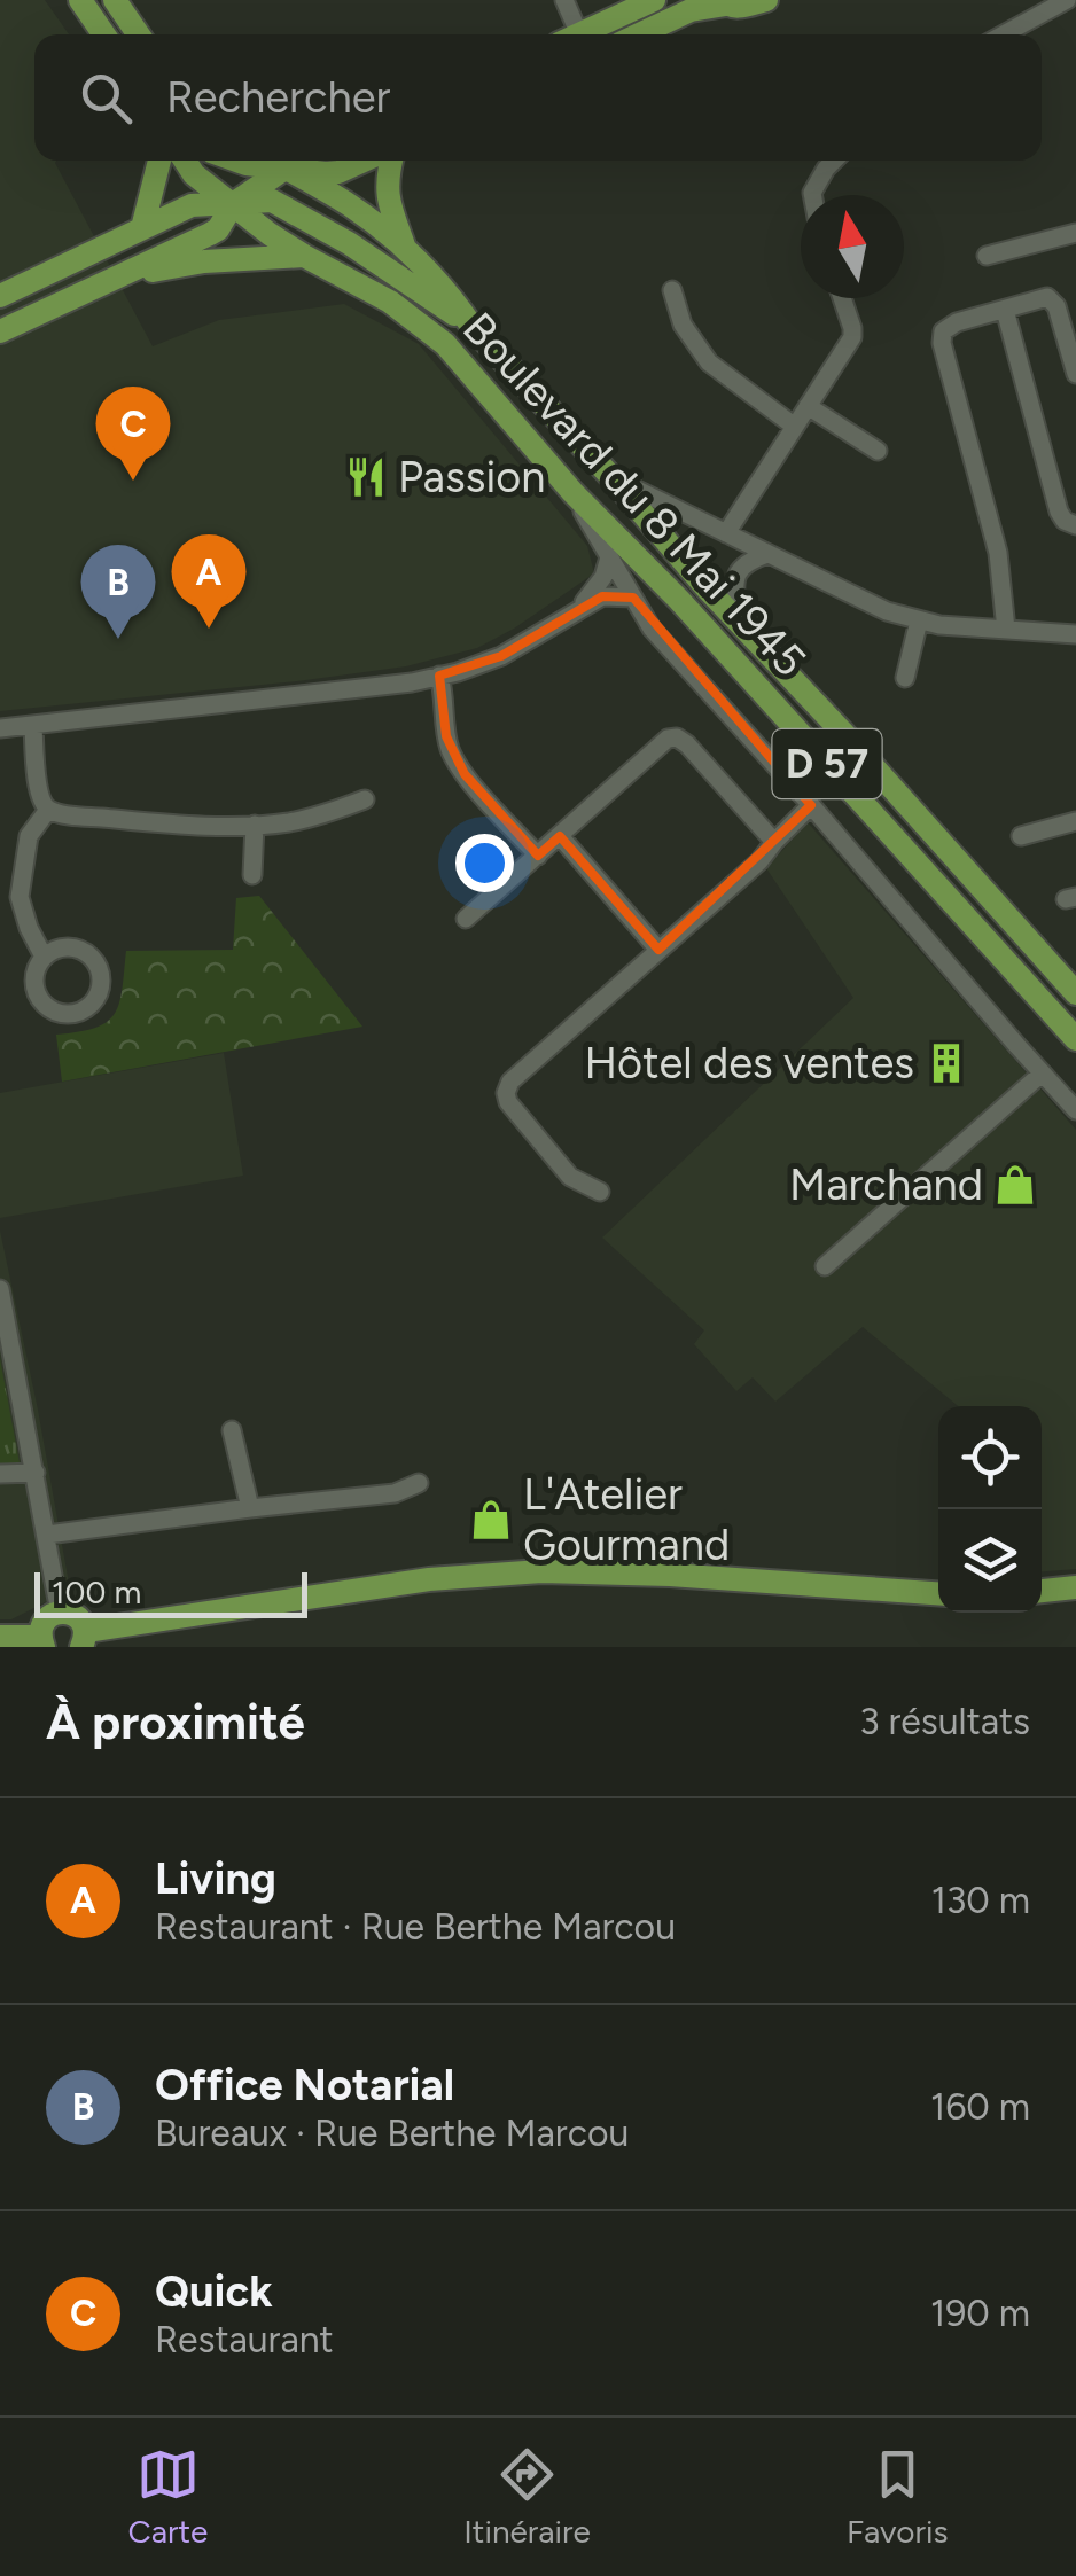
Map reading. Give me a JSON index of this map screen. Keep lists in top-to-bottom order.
{
  "streets": {
    "main road": ["Boulevard du 8 Mai 1945", "D 57"]
  },
  "places": {
    "restaurant": ["Passion"],
    "building": ["Hôtel des ventes"],
    "shop": ["Marchand", "L'Atelier Gourmand"]
  },
  "scale_bar": "100 m",
  "north": "top",
  "page": {
    "search": "Rechercher",
    "pins": ["C", "A", "B"],
    "scale": "100 m",
    "heading": ["À proximité", "3 résultats"],
    "list": [
      {
        "mark": "A",
        "name": "Living",
        "note": "Restaurant · Rue Berthe Marcou",
        "value": "130 m"
      },
      {
        "mark": "B",
        "name": "Office Notarial",
        "note": "Bureaux · Rue Berthe Marcou",
        "value": "160 m"
      },
      {
        "mark": "C",
        "name": "Quick",
        "note": "Restaurant",
        "value": "190 m"
      }
    ],
    "nav": ["Carte", "Itinéraire", "Favoris"]
  }
}
